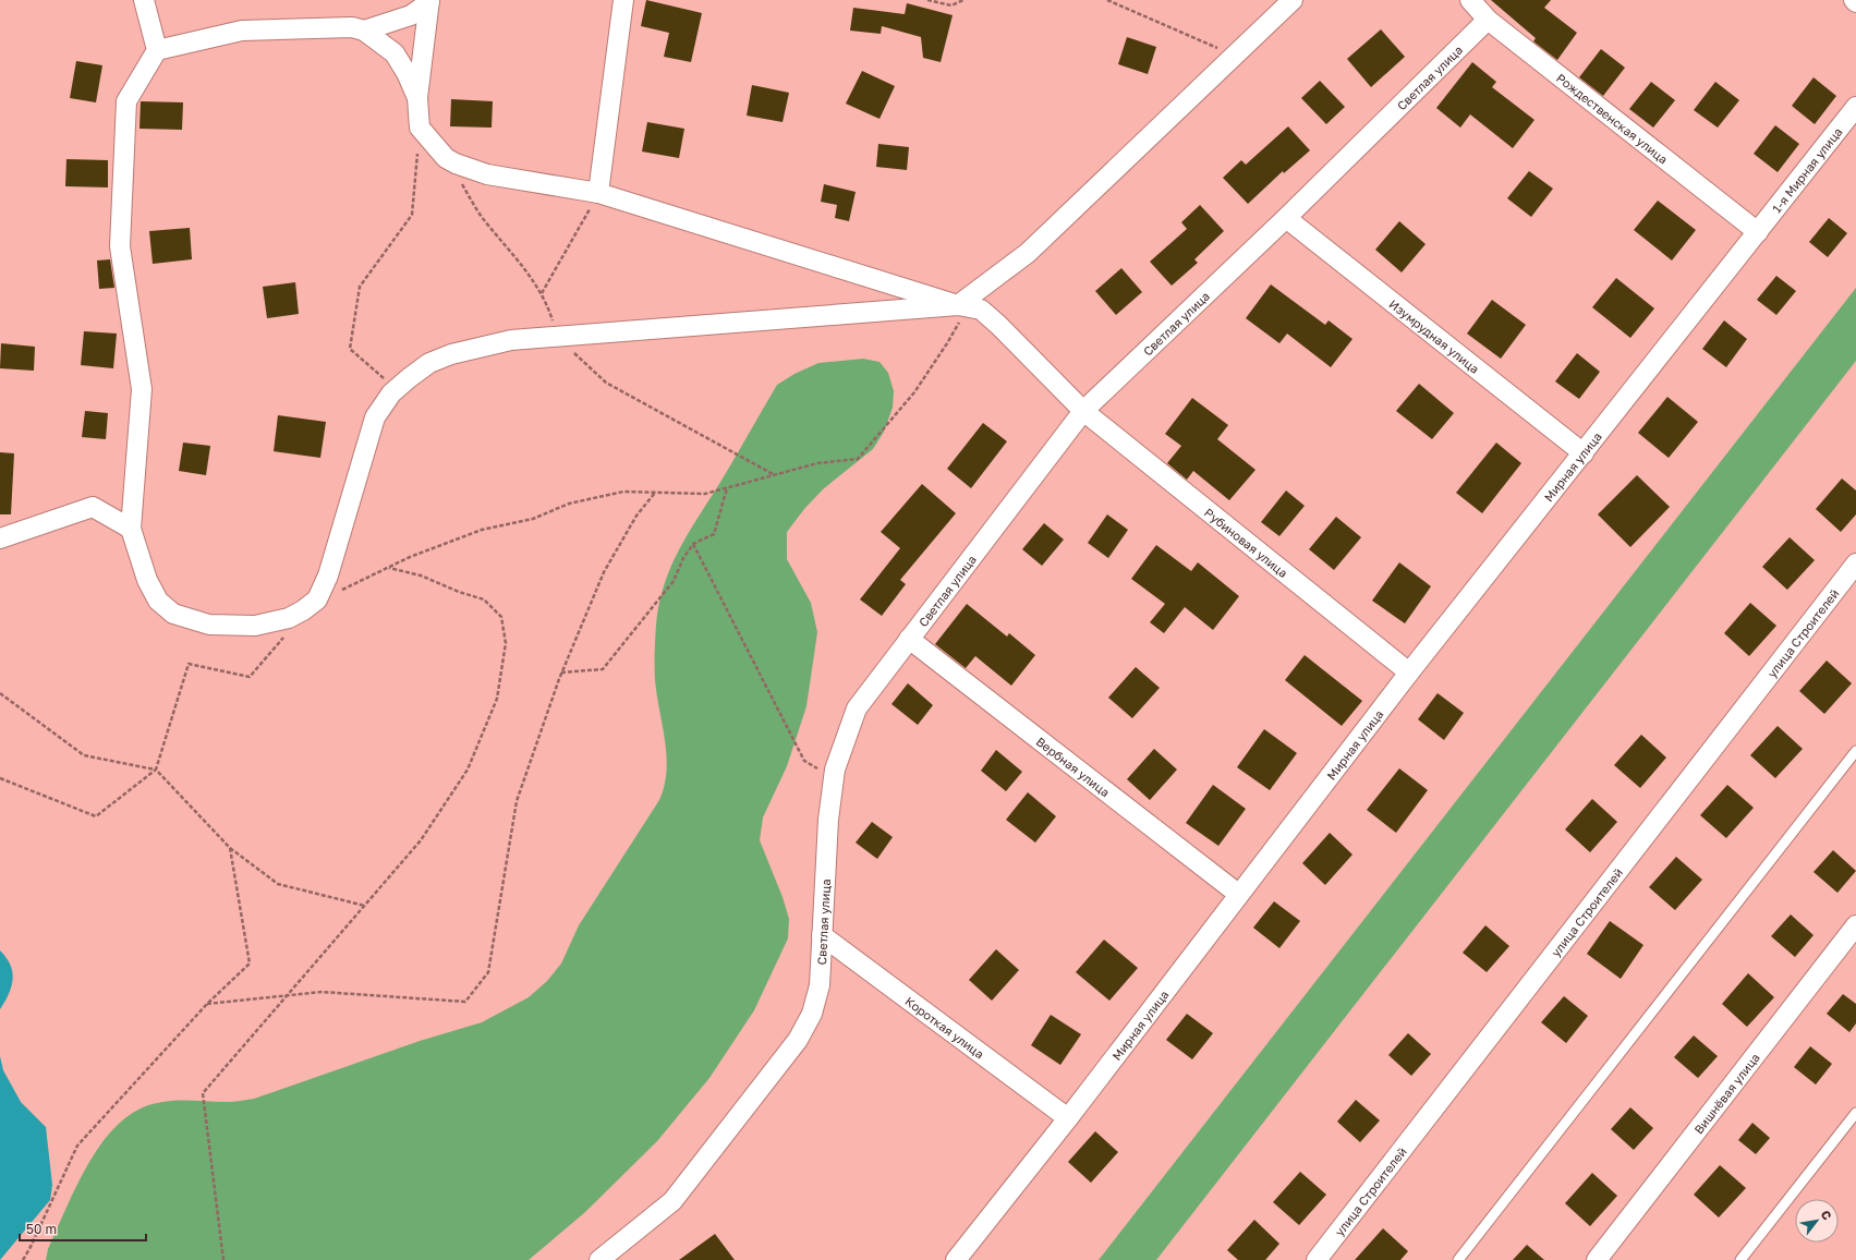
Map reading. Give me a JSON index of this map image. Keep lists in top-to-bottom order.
{
  "streets": {
    "street": [
      "Светлая улица",
      "Рождественская улица",
      "1-я Мирная улица",
      "Изумрудная улица",
      "Мирная улица",
      "Рубиновая улица",
      "улица Строителей",
      "Вербная улица",
      "Короткая улица",
      "Вишнёвая улица"
    ]
  },
  "crossings": [
    ["Светлая улица", "Рождественская улица"],
    ["Светлая улица", "Изумрудная улица"],
    ["Светлая улица", "Рубиновая улица"],
    ["Светлая улица", "Вербная улица"],
    ["Светлая улица", "Короткая улица"],
    ["Рождественская улица", "1-я Мирная улица"],
    ["Рождественская улица", "Мирная улица"],
    ["1-я Мирная улица", "Мирная улица"],
    ["Изумрудная улица", "Мирная улица"],
    ["Мирная улица", "Рубиновая улица"],
    ["Мирная улица", "Вербная улица"],
    ["Мирная улица", "Короткая улица"]
  ],
  "scale_bar": "50 m",
  "north": "top right"
}
